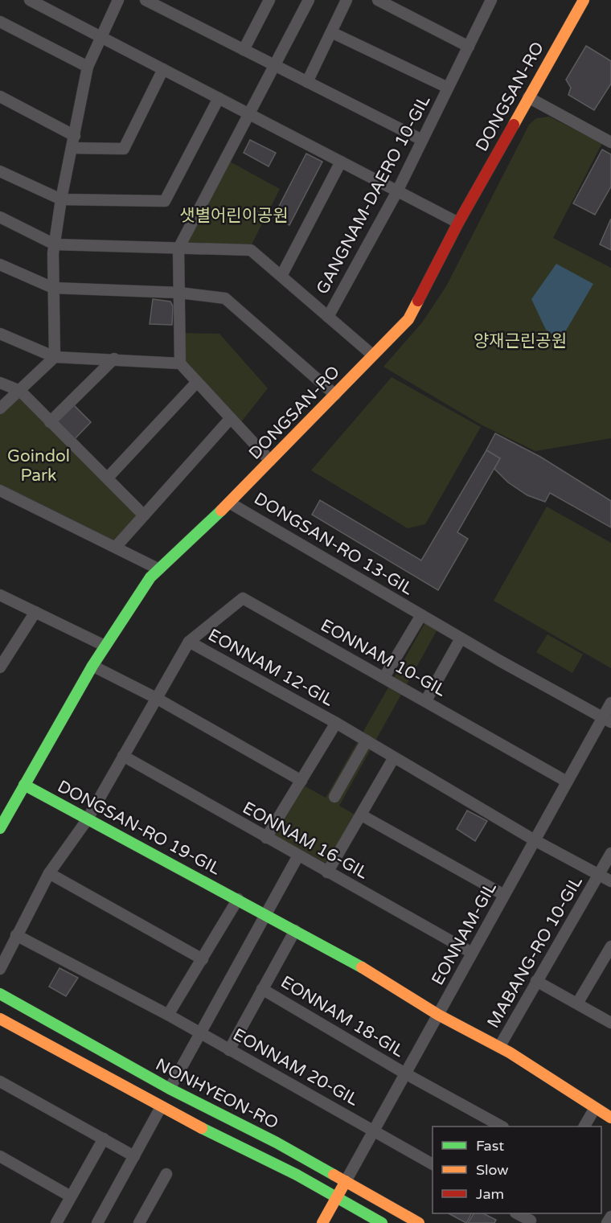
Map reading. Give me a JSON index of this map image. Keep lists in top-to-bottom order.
{
  "streets": {
    "street": [
      "DONGSAN-RO",
      "GANGNAM-DAERO 10-GIL",
      "DONGSAN-RO 13-GIL",
      "EONNAM 10-GIL",
      "EONNAM 12-GIL",
      "DONGSAN-RO 19-GIL",
      "EONNAM 16-GIL",
      "EONNAM-GIL",
      "MABANG-RO 10-GIL",
      "EONNAM 18-GIL",
      "EONNAM 20-GIL",
      "NONHYEON-RO"
    ]
  },
  "crossings": [
    ["DONGSAN-RO", "DONGSAN-RO 13-GIL"],
    ["DONGSAN-RO", "DONGSAN-RO 19-GIL"],
    ["DONGSAN-RO 13-GIL", "EONNAM 10-GIL"],
    ["DONGSAN-RO 13-GIL", "EONNAM-GIL"],
    ["EONNAM 10-GIL", "EONNAM 12-GIL"],
    ["EONNAM 10-GIL", "EONNAM-GIL"],
    ["EONNAM 12-GIL", "EONNAM 16-GIL"],
    ["EONNAM 12-GIL", "EONNAM-GIL"],
    ["EONNAM 12-GIL", "MABANG-RO 10-GIL"],
    ["DONGSAN-RO 19-GIL", "EONNAM-GIL"],
    ["DONGSAN-RO 19-GIL", "MABANG-RO 10-GIL"],
    ["EONNAM 16-GIL", "EONNAM-GIL"],
    ["EONNAM-GIL", "MABANG-RO 10-GIL"],
    ["EONNAM-GIL", "EONNAM 18-GIL"],
    ["EONNAM-GIL", "EONNAM 20-GIL"],
    ["EONNAM-GIL", "NONHYEON-RO"]
  ],
  "parks": ["샛별어린이공원", "양재근린공원", "Goindol Park"],
  "legend": ["Fast", "Slow", "Jam"]
}
